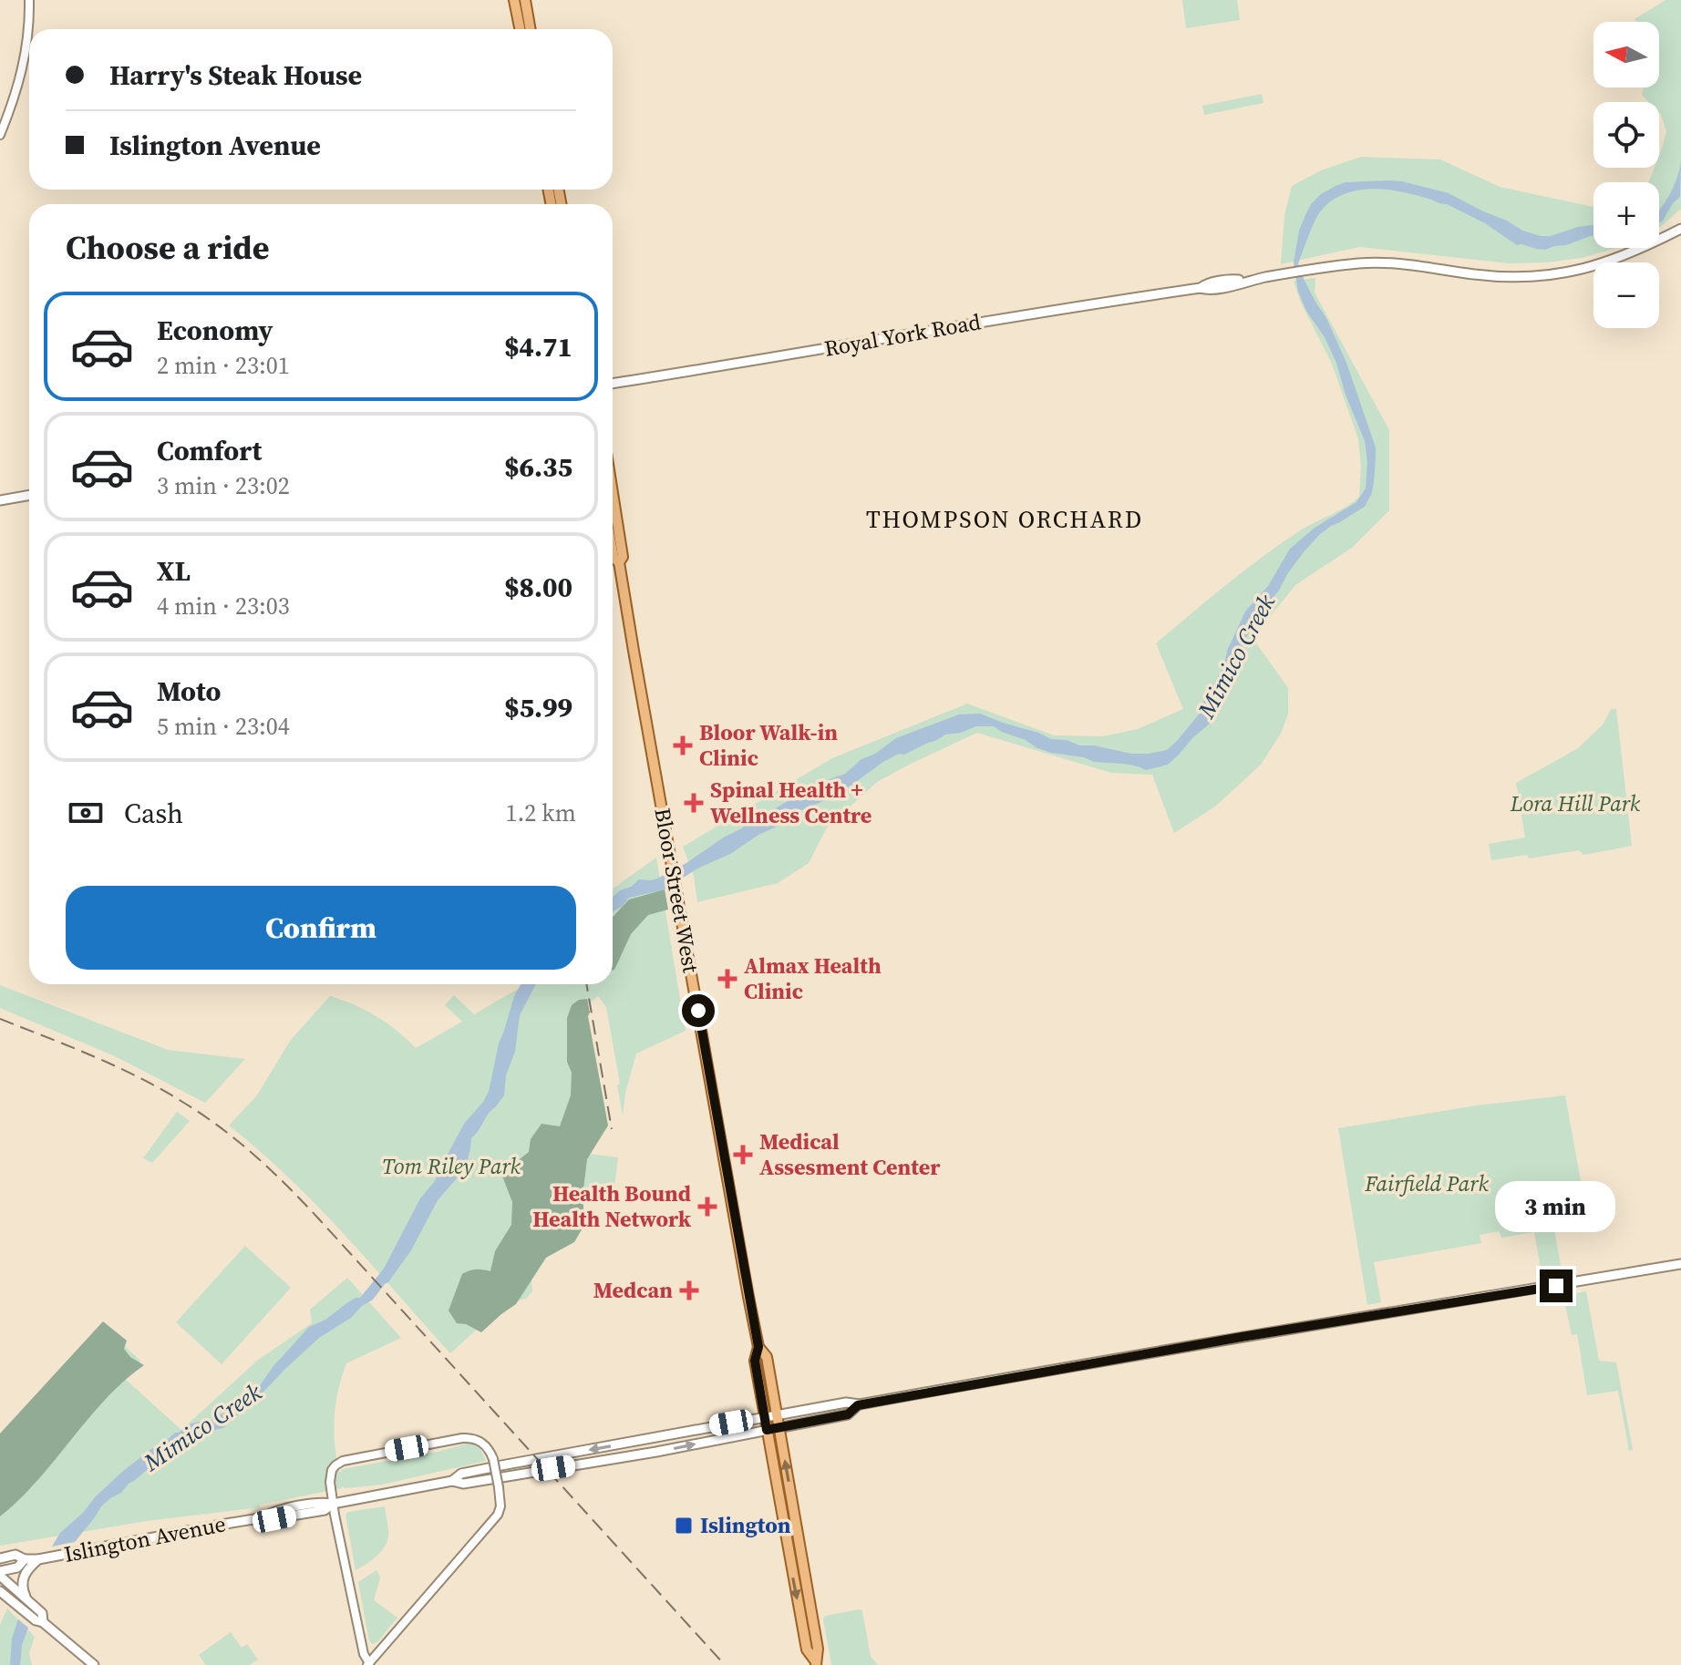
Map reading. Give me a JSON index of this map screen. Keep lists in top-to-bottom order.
{
  "streets": {
    "main road": ["Royal York Road", "Bloor Street West", "Islington Avenue"]
  },
  "crossings": [
    ["Bloor Street West", "Islington Avenue"]
  ],
  "districts": ["THOMPSON ORCHARD"],
  "water": ["Mimico Creek"],
  "parks": ["Lora Hill Park", "Tom Riley Park", "Fairfield Park"],
  "places": {
    "health": [
      "Bloor Walk-in Clinic",
      "Spinal Health + Wellness Centre",
      "Almax Health Clinic",
      "Medical Assesment Center",
      "Health Bound Health Network",
      "Medcan"
    ],
    "transit": ["Islington"]
  },
  "north": "left",
  "page": {
    "map_buttons": ["+", "−"],
    "banner": ["Harry's Steak House", "Islington Avenue"],
    "heading": "Choose a ride",
    "list": [
      {
        "name": "Economy",
        "note": "2 min · 23:01",
        "value": "$4.71"
      },
      {
        "name": "Comfort",
        "note": "3 min · 23:02",
        "value": "$6.35"
      },
      {
        "name": "XL",
        "note": "4 min · 23:03",
        "value": "$8.00"
      },
      {
        "name": "Moto",
        "note": "5 min · 23:04",
        "value": "$5.99"
      }
    ],
    "pay": ["Cash", "1.2 km"],
    "buttons": "Confirm",
    "bubble": "3 min"
  }
}
